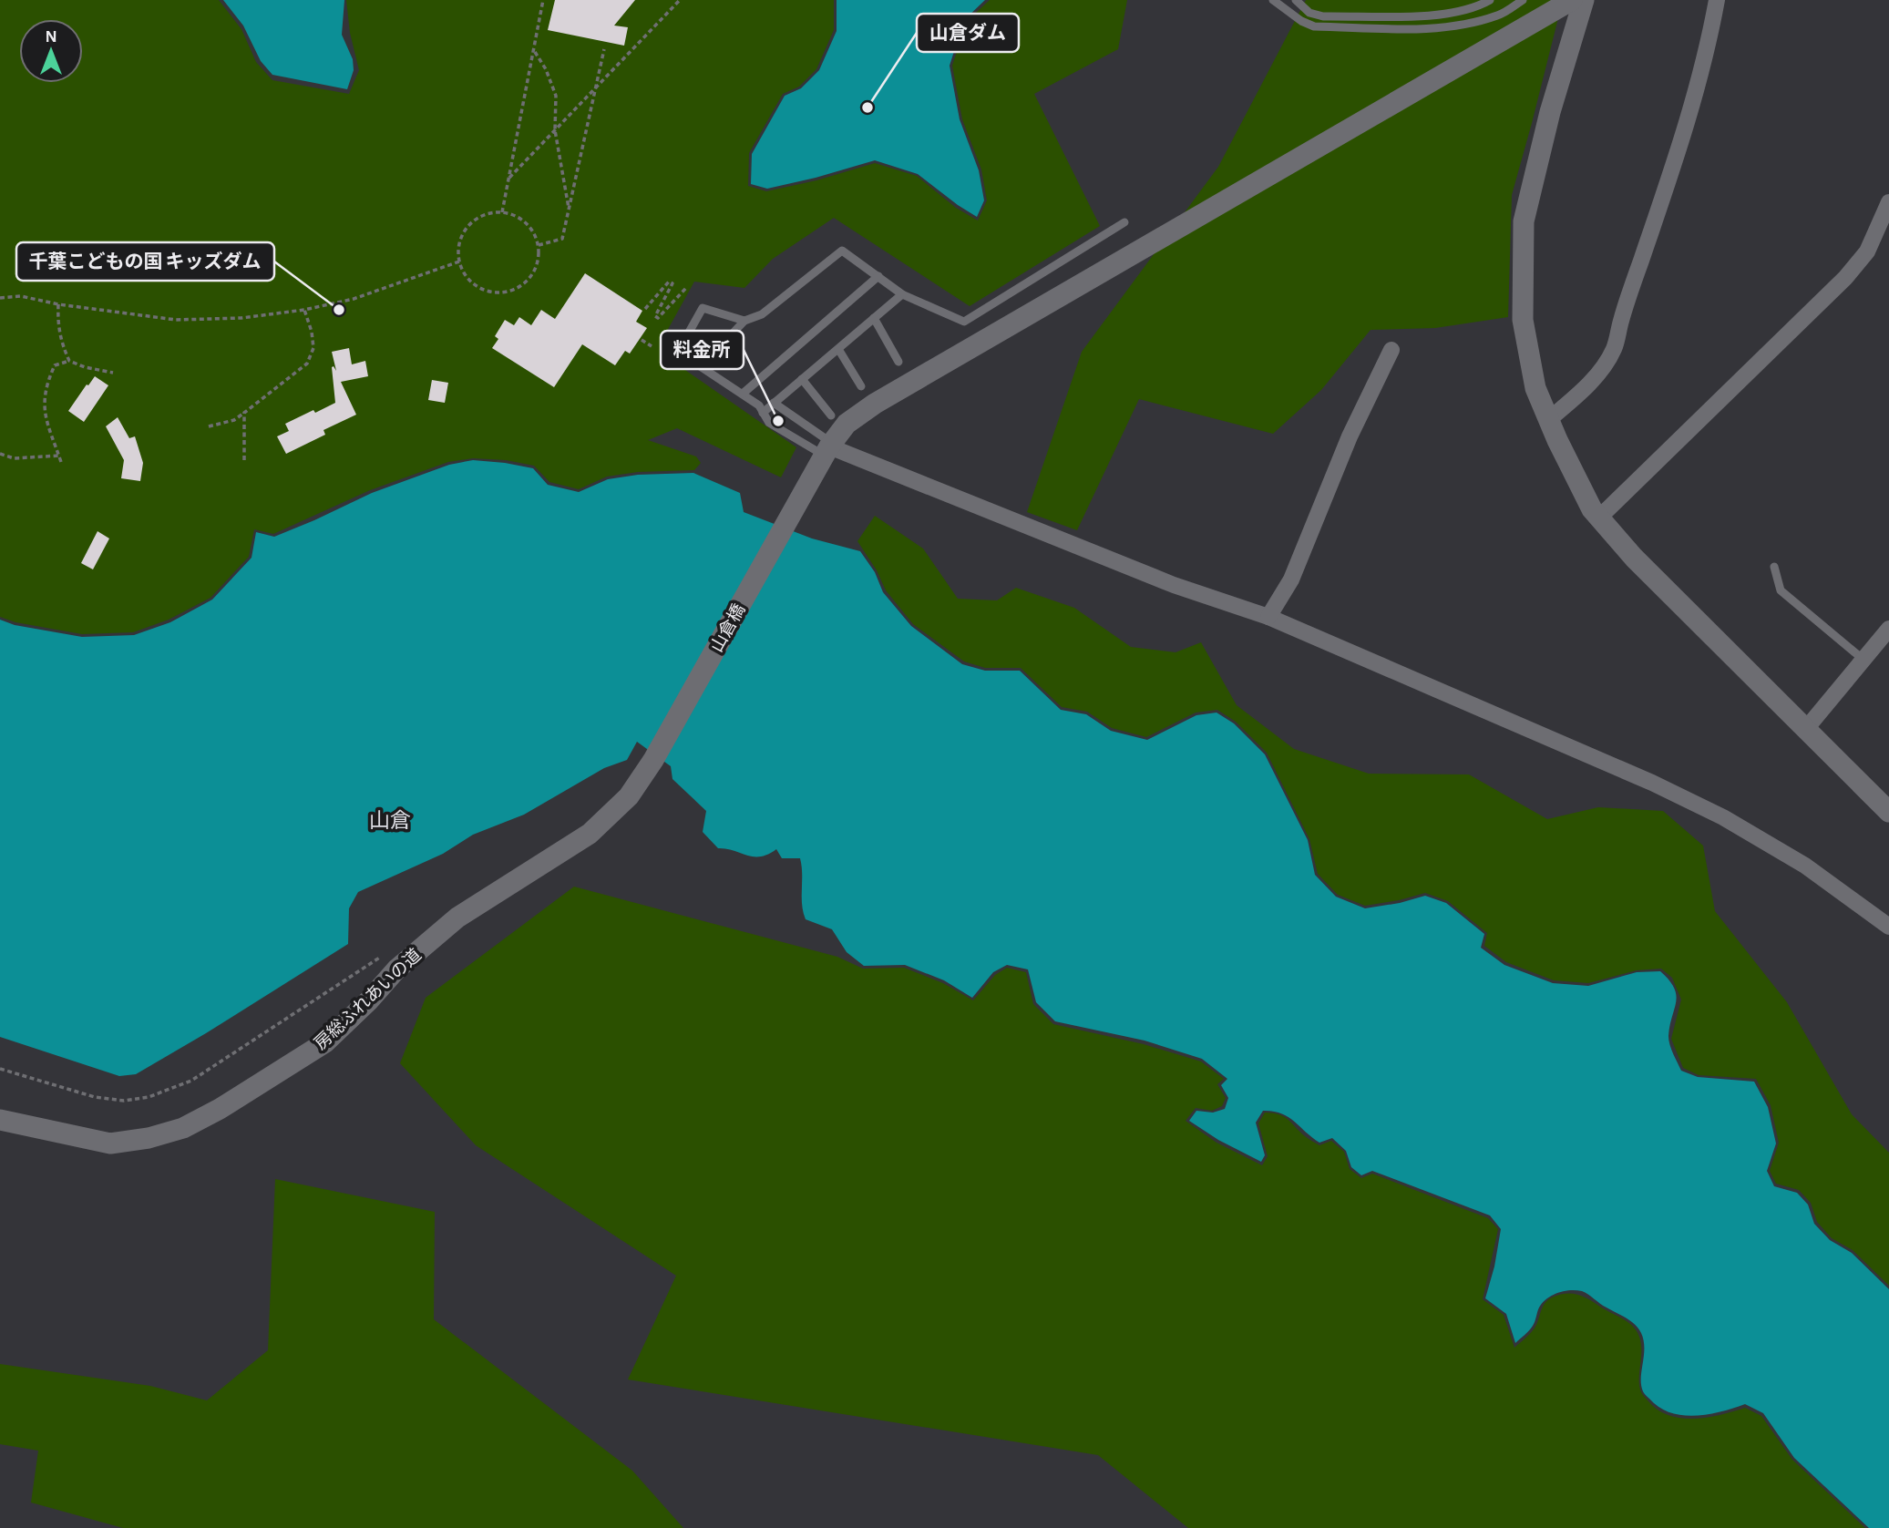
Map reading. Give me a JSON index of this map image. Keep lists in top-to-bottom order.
{
  "streets": {
    "street": ["山倉橋", "房総ふれあいの道"]
  },
  "crossings": [
    ["山倉橋", "房総ふれあいの道"]
  ],
  "districts": ["山倉"],
  "places": ["山倉ダム", "千葉こどもの国 キッズダム", "料金所"],
  "north": "top"
}
